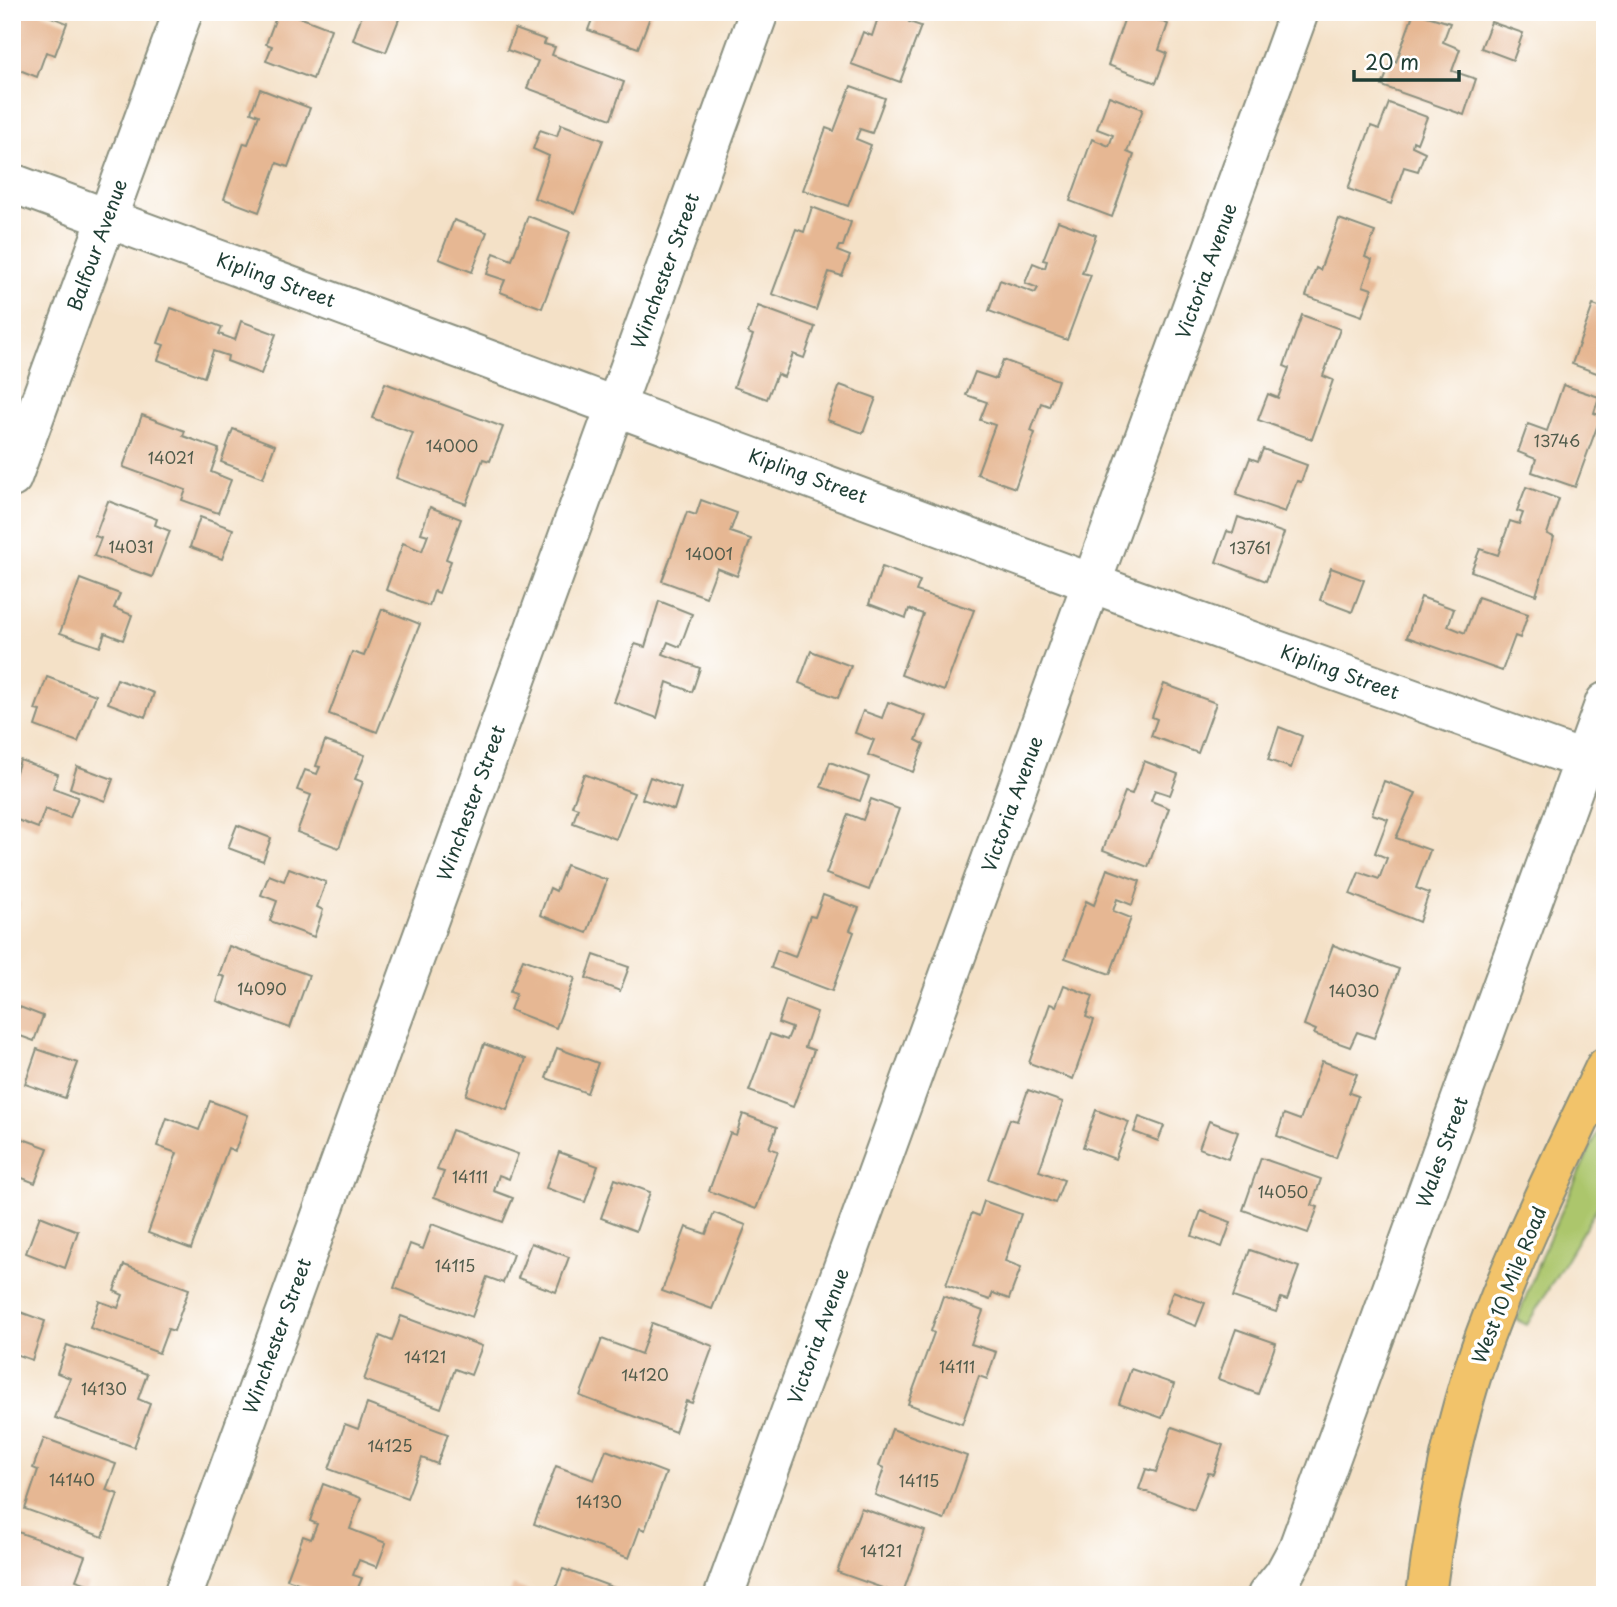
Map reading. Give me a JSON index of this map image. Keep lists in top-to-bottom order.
{
  "streets": {
    "main road": ["West 10 Mile Road"],
    "street": [
      "Balfour Avenue",
      "Winchester Street",
      "Victoria Avenue",
      "Kipling Street",
      "Wales Street"
    ]
  },
  "crossings": [
    ["Balfour Avenue", "Kipling Street"],
    ["Winchester Street", "Kipling Street"],
    ["Victoria Avenue", "Kipling Street"],
    ["Kipling Street", "Wales Street"]
  ],
  "house_numbers": [
    "13746",
    "14000",
    "14021",
    "14031",
    "13761",
    "14001",
    "14090",
    "14030",
    "14111",
    "14050",
    "14115",
    "14121",
    "14111",
    "14120",
    "14130",
    "14125",
    "14140",
    "14115",
    "14130",
    "14121"
  ],
  "scale_bar": "20 m"
}
